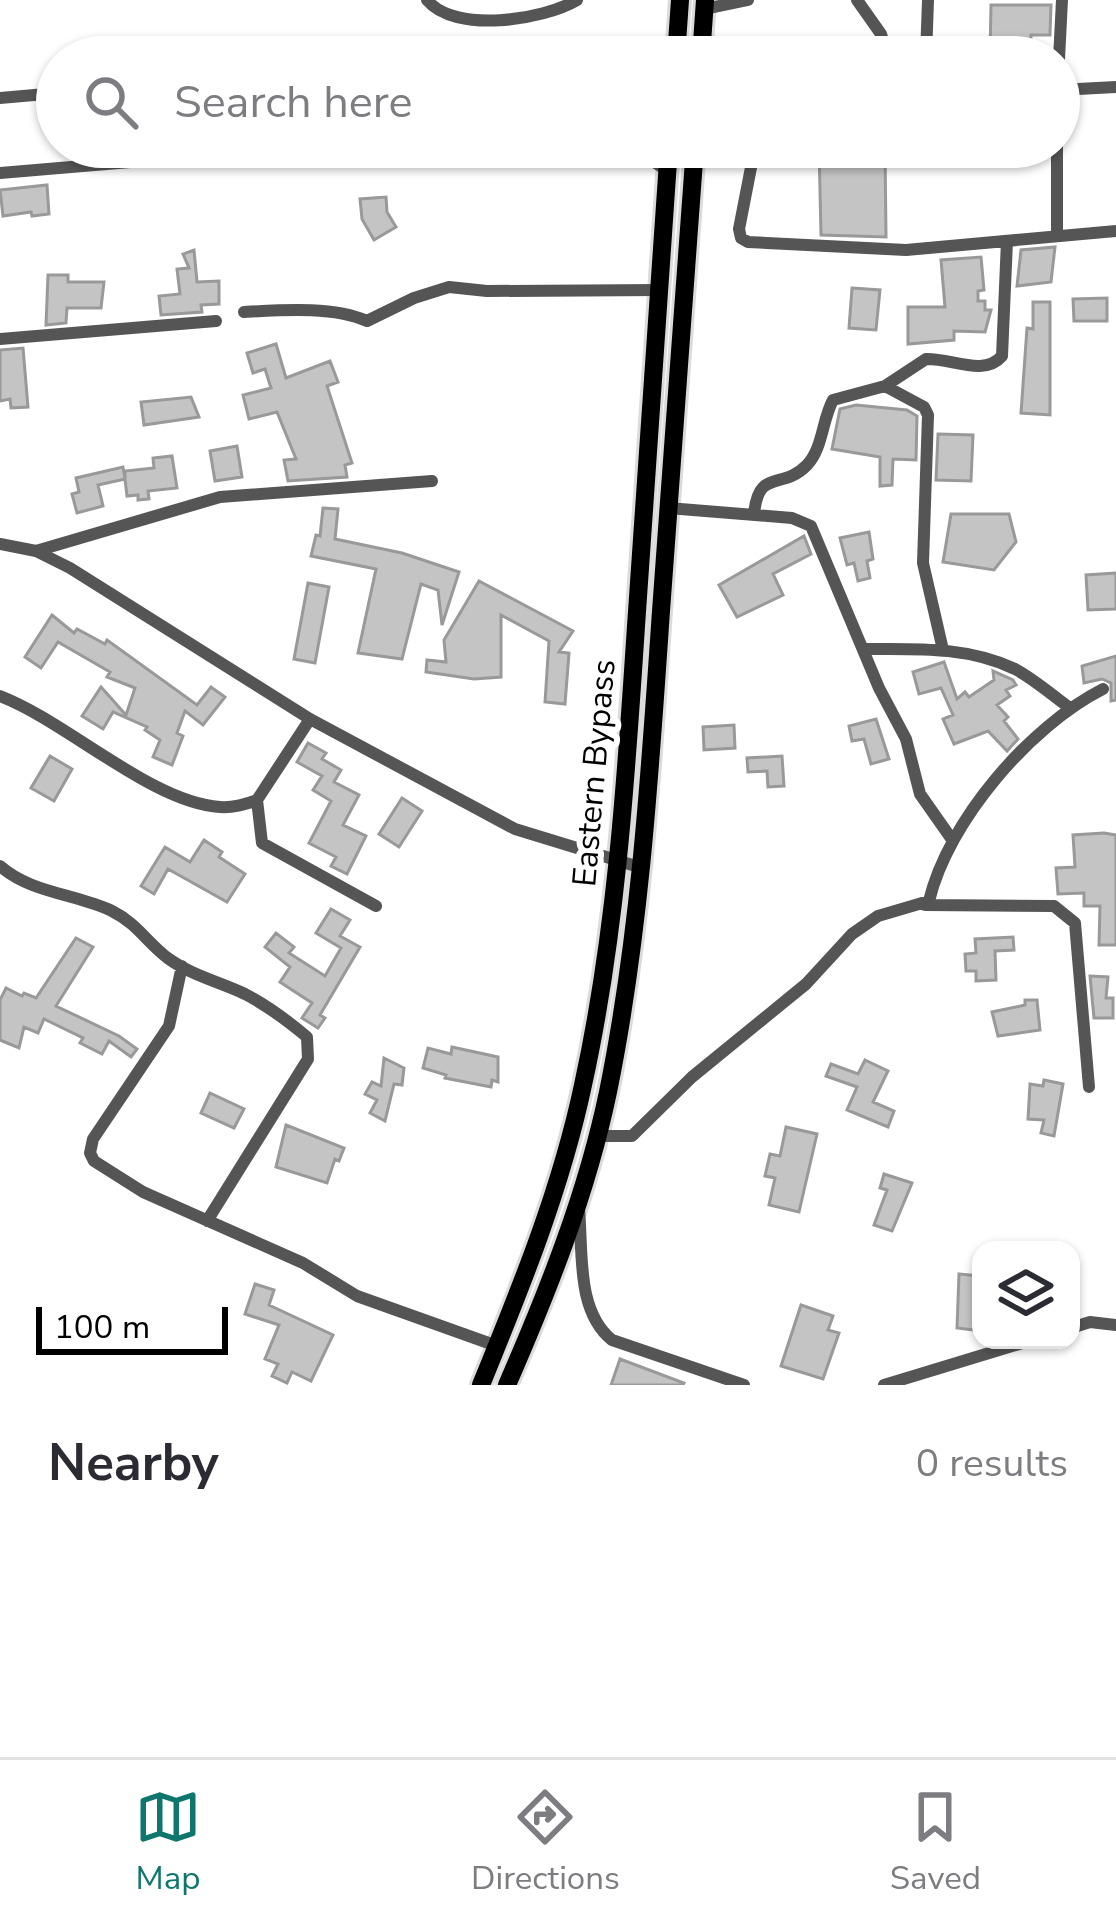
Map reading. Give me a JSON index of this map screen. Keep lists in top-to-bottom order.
{
  "streets": {
    "main road": ["Eastern Bypass"]
  },
  "scale_bar": "100 m",
  "page": {
    "search": "Search here",
    "scale": "100 m",
    "heading": ["Nearby", "0 results"],
    "nav": ["Map", "Directions", "Saved"]
  }
}
